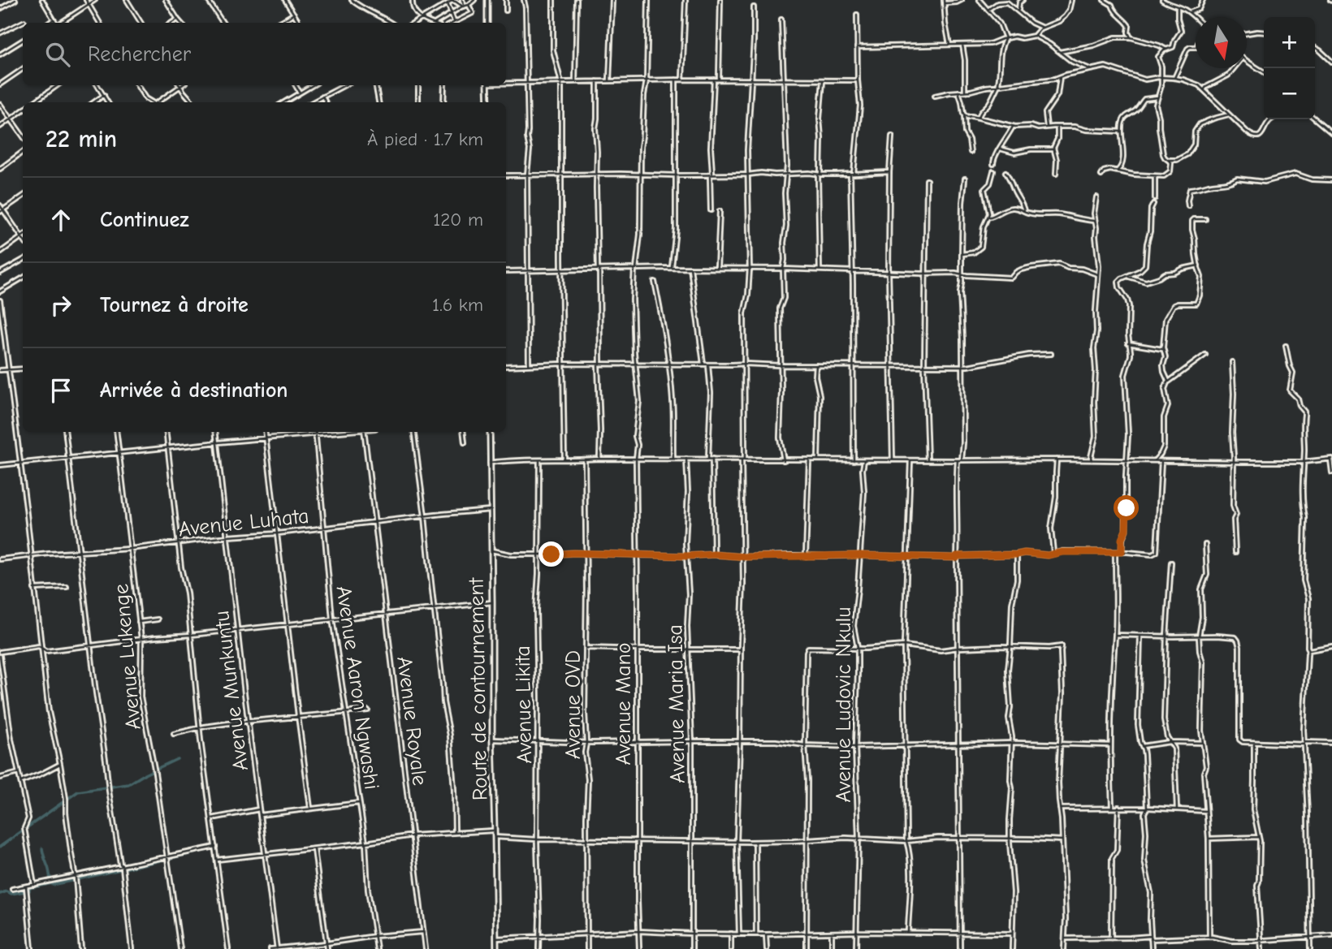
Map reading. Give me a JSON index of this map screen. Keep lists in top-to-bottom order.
{
  "streets": {
    "street": [
      "Avenue Luhata",
      "Avenue Lukenge",
      "Avenue Aaron Ngwashi",
      "Route de contournement",
      "Avenue Munkuntu",
      "Avenue Mano",
      "Avenue Maria Isa",
      "Avenue Likita",
      "Avenue OVD",
      "Avenue Ludovic Nkulu",
      "Avenue Royale"
    ]
  },
  "crossings": [
    ["Avenue Luhata", "Avenue Lukenge"],
    ["Avenue Luhata", "Avenue Aaron Ngwashi"],
    ["Avenue Luhata", "Route de contournement"],
    ["Avenue Luhata", "Avenue Munkuntu"],
    ["Avenue Luhata", "Avenue Royale"]
  ],
  "north": "bottom",
  "page": {
    "map_buttons": ["+", "−"],
    "search": "Rechercher",
    "heading": ["22 min", "À pied · 1.7 km"],
    "list": [
      ["Continuez", "120 m"],
      ["Tournez à droite", "1.6 km"],
      "Arrivée à destination"
    ]
  }
}
